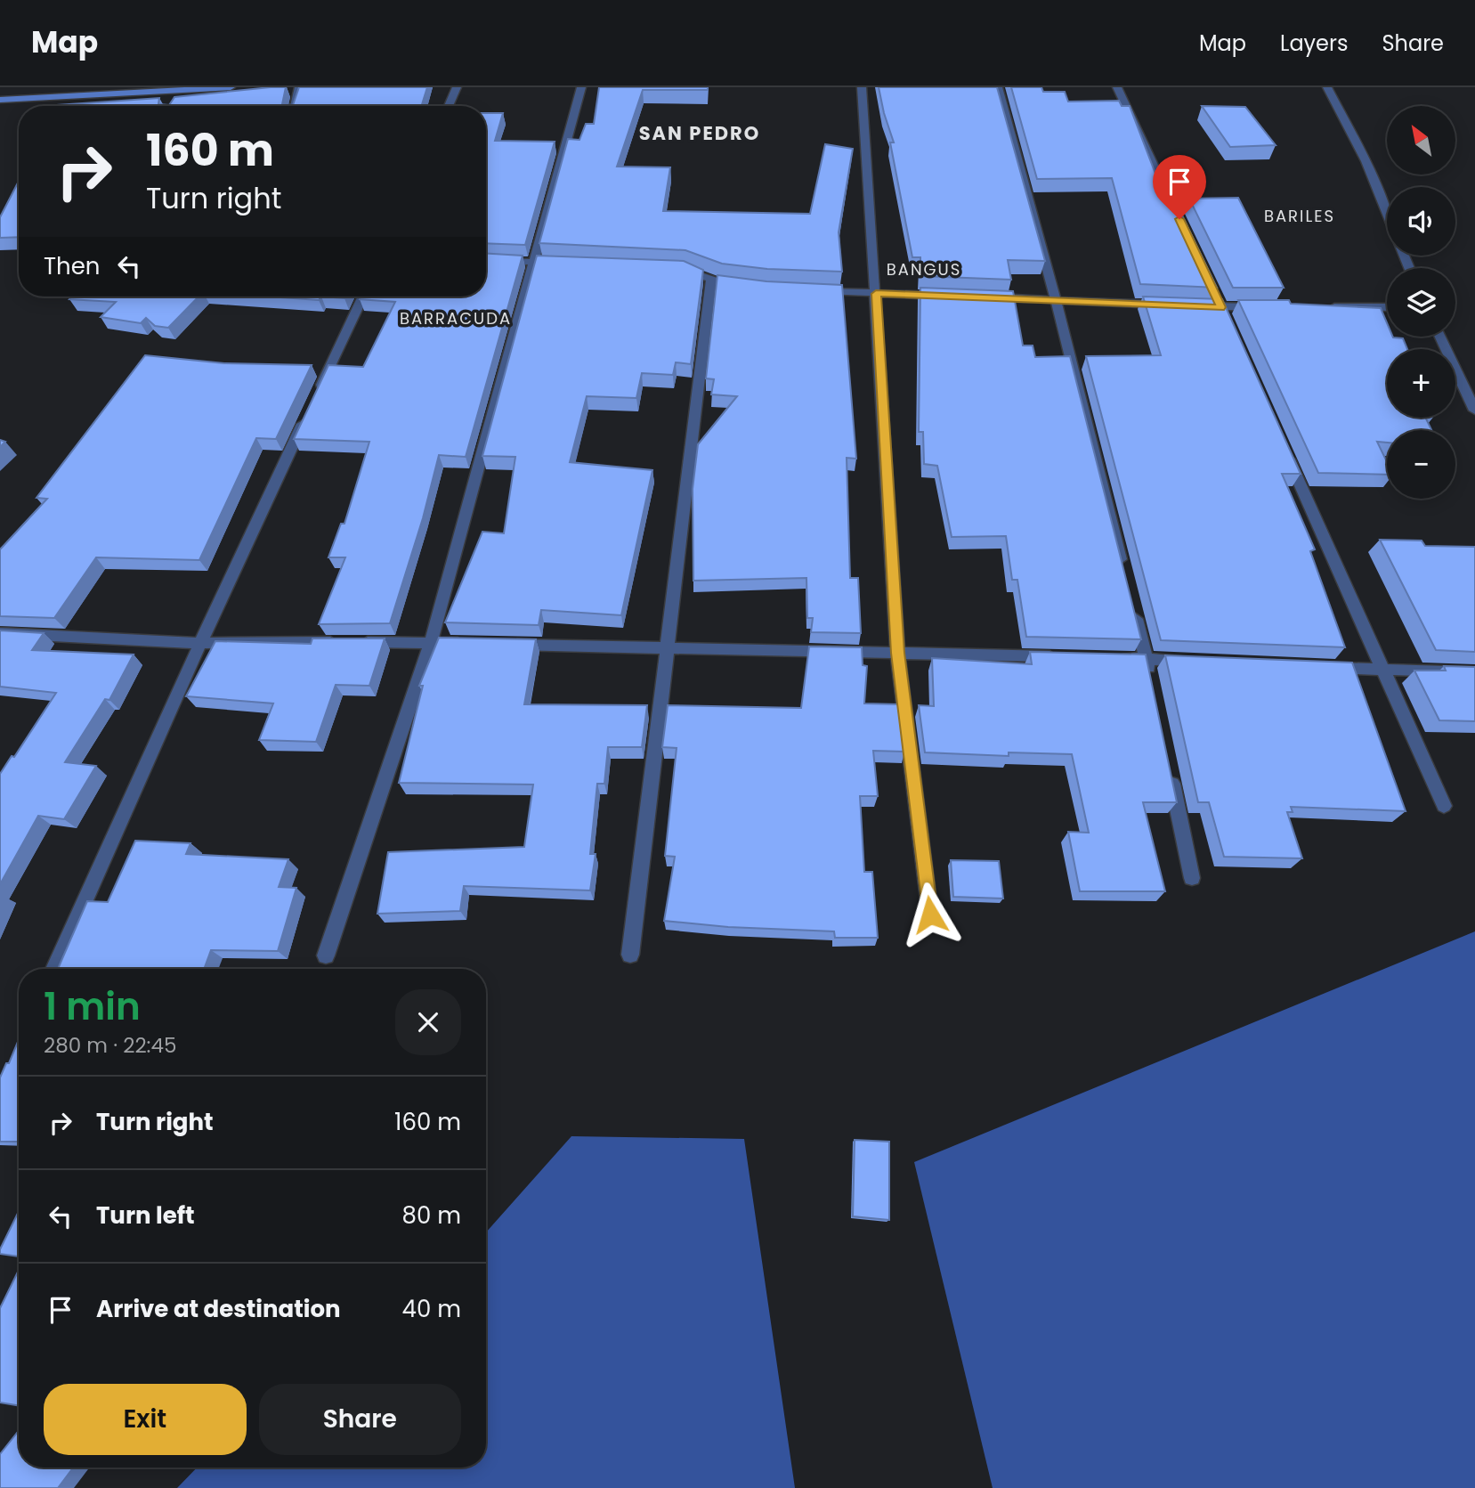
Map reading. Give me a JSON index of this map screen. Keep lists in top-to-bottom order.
{
  "districts": [
    "SAN PEDRO",
    "BARILES",
    "BANGUS",
    "BARRACUDA"
  ],
  "north": "top left",
  "page": {
    "header": "Map",
    "nav": ["Map", "Layers", "Share"],
    "map_buttons": ["+", "−"],
    "turn": ["160 m", "Turn right"],
    "then": "Then",
    "heading": ["1 min", "280 m · 22:45"],
    "list": [
      {
        "name": "Turn right",
        "value": "160 m"
      },
      {
        "name": "Turn left",
        "value": "80 m"
      },
      {
        "name": "Arrive at destination",
        "value": "40 m"
      }
    ],
    "buttons": ["Exit", "Share"]
  }
}
